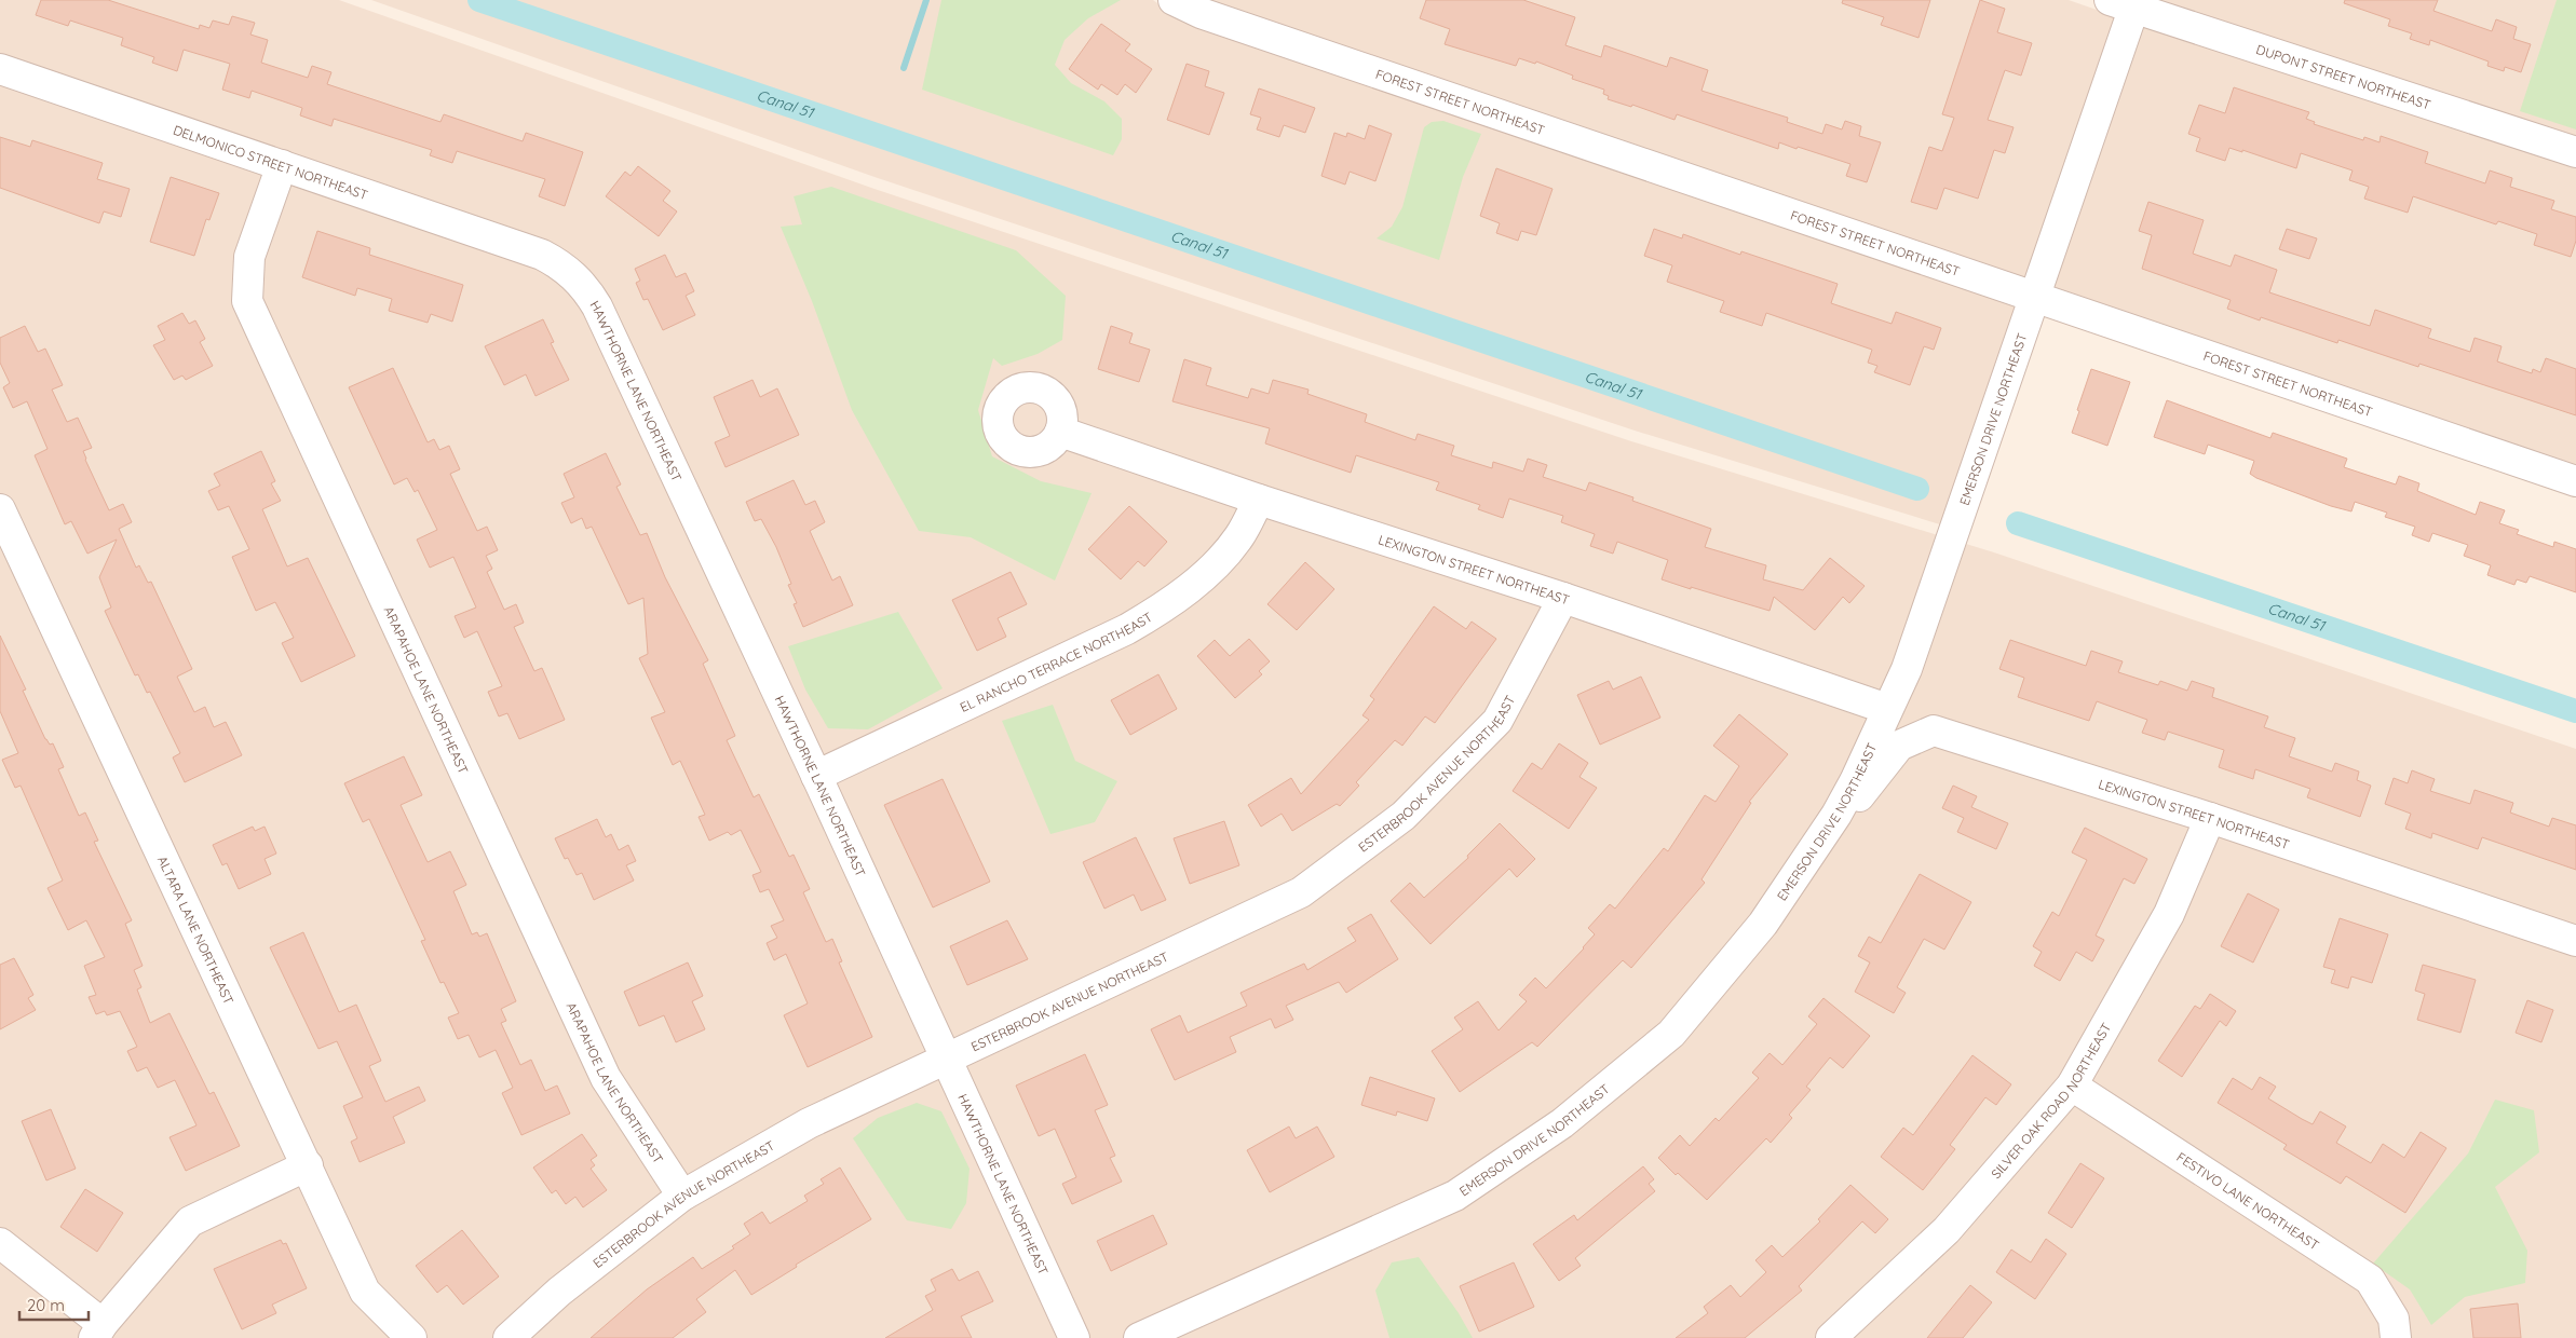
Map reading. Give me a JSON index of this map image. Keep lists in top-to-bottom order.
{
  "streets": {
    "street": [
      "DUPONT STREET NORTHEAST",
      "FOREST STREET NORTHEAST",
      "DELMONICO STREET NORTHEAST",
      "HAWTHORNE LANE NORTHEAST",
      "EMERSON DRIVE NORTHEAST",
      "LEXINGTON STREET NORTHEAST",
      "EL RANCHO TERRACE NORTHEAST",
      "ARAPAHOE LANE NORTHEAST",
      "ESTERBROOK AVENUE NORTHEAST",
      "ALTARA LANE NORTHEAST",
      "SILVER OAK ROAD NORTHEAST",
      "FESTIVO LANE NORTHEAST"
    ]
  },
  "crossings": [
    ["DUPONT STREET NORTHEAST", "EMERSON DRIVE NORTHEAST"],
    ["FOREST STREET NORTHEAST", "EMERSON DRIVE NORTHEAST"],
    ["DELMONICO STREET NORTHEAST", "HAWTHORNE LANE NORTHEAST"],
    ["DELMONICO STREET NORTHEAST", "ARAPAHOE LANE NORTHEAST"],
    ["HAWTHORNE LANE NORTHEAST", "EL RANCHO TERRACE NORTHEAST"],
    ["HAWTHORNE LANE NORTHEAST", "ESTERBROOK AVENUE NORTHEAST"],
    ["EMERSON DRIVE NORTHEAST", "LEXINGTON STREET NORTHEAST"],
    ["LEXINGTON STREET NORTHEAST", "EL RANCHO TERRACE NORTHEAST"],
    ["LEXINGTON STREET NORTHEAST", "ESTERBROOK AVENUE NORTHEAST"],
    ["LEXINGTON STREET NORTHEAST", "SILVER OAK ROAD NORTHEAST"],
    ["ARAPAHOE LANE NORTHEAST", "ESTERBROOK AVENUE NORTHEAST"],
    ["SILVER OAK ROAD NORTHEAST", "FESTIVO LANE NORTHEAST"]
  ],
  "water": ["Canal 51"],
  "scale_bar": "20 m"
}
